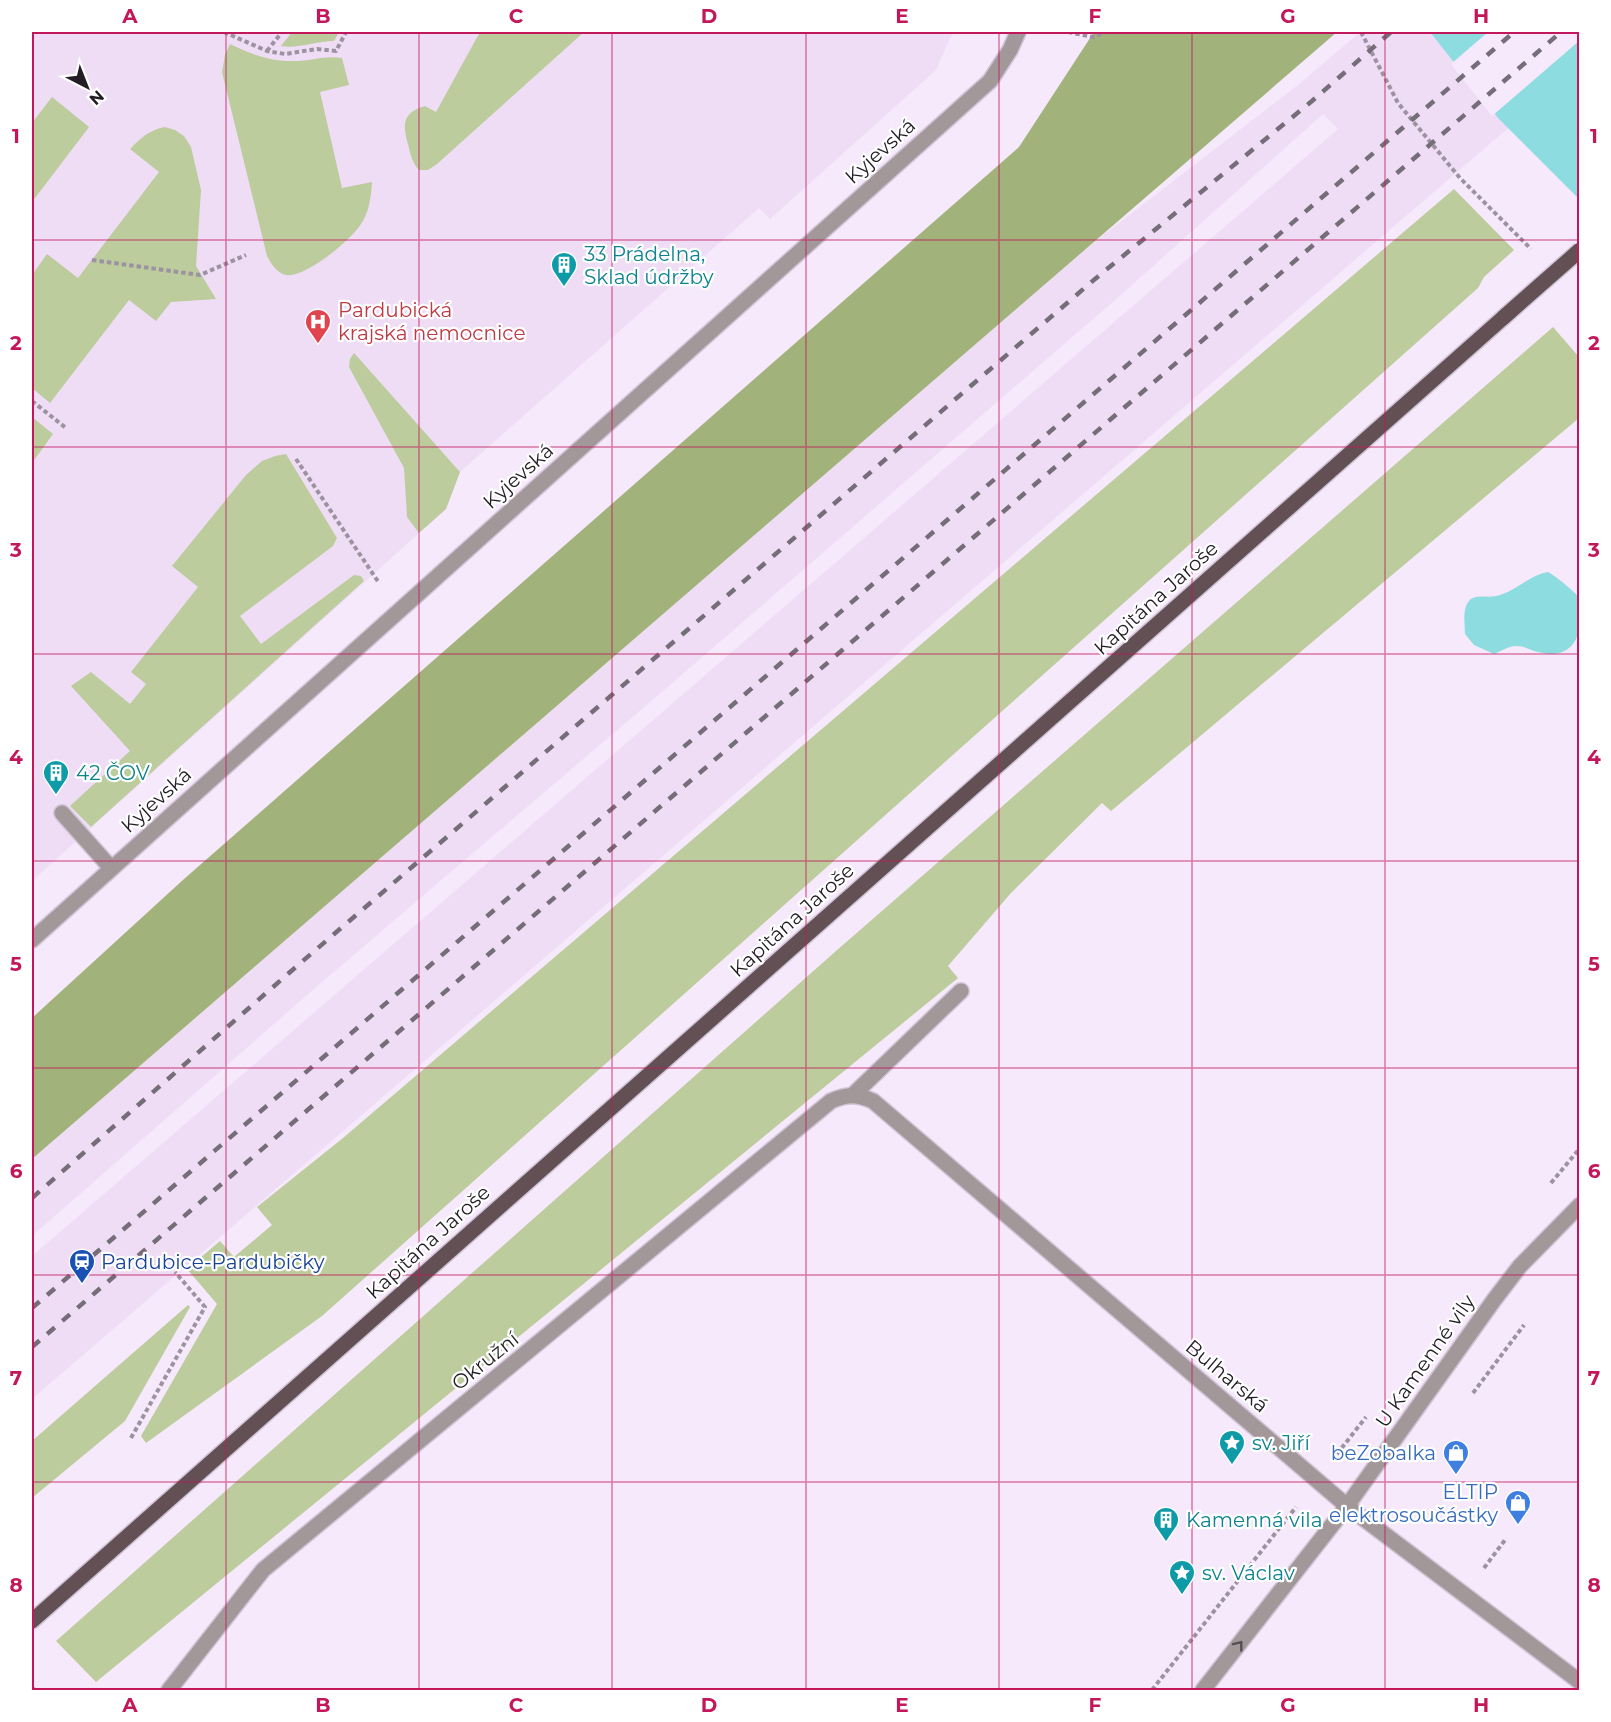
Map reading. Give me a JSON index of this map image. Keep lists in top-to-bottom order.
{
  "streets": {
    "main road": ["Kapitána Jaroše"],
    "street": [
      "Kyjevská",
      "Okružní",
      "U Kamenné vily",
      "Bulharská"
    ]
  },
  "crossings": [
    ["Okružní", "Bulharská"],
    ["U Kamenné vily", "Bulharská"]
  ],
  "one_way": ["U Kamenné vily"],
  "places": {
    "building": ["33 Prádelna, Sklad údržby", "42 ČOV", "Kamenná vila"],
    "hospital": ["Pardubická krajská nemocnice"],
    "station": ["Pardubice-Pardubičky"],
    "place": ["sv. Jiří", "sv. Václav"],
    "shop": ["beZobalka", "ELTIP elektrosoučástky"]
  },
  "north": "bottom right",
  "grid": {
    "columns": [
      "A",
      "B",
      "C",
      "D",
      "E",
      "F",
      "G",
      "H"
    ],
    "rows": [
      "1",
      "2",
      "3",
      "4",
      "5",
      "6",
      "7",
      "8"
    ]
  }
}
